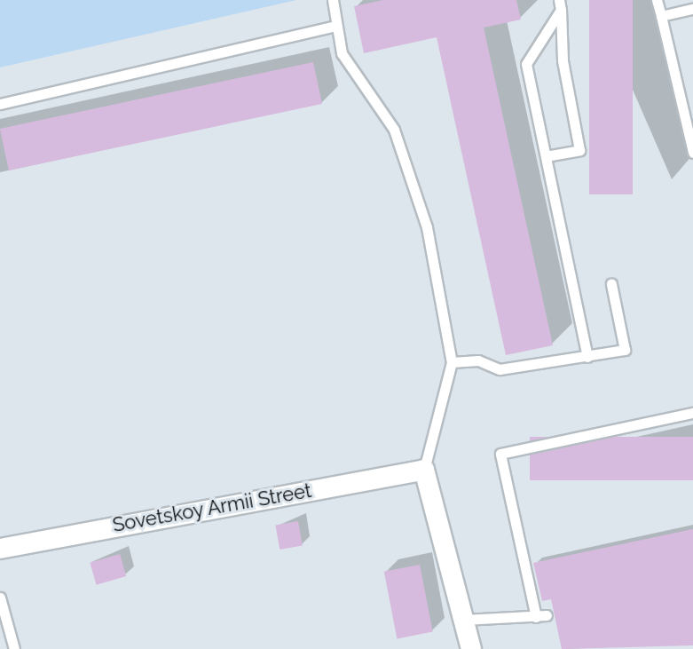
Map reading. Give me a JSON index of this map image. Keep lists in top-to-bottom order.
{
  "streets": {
    "street": ["Sovetskoy Armii Street"]
  }
}
